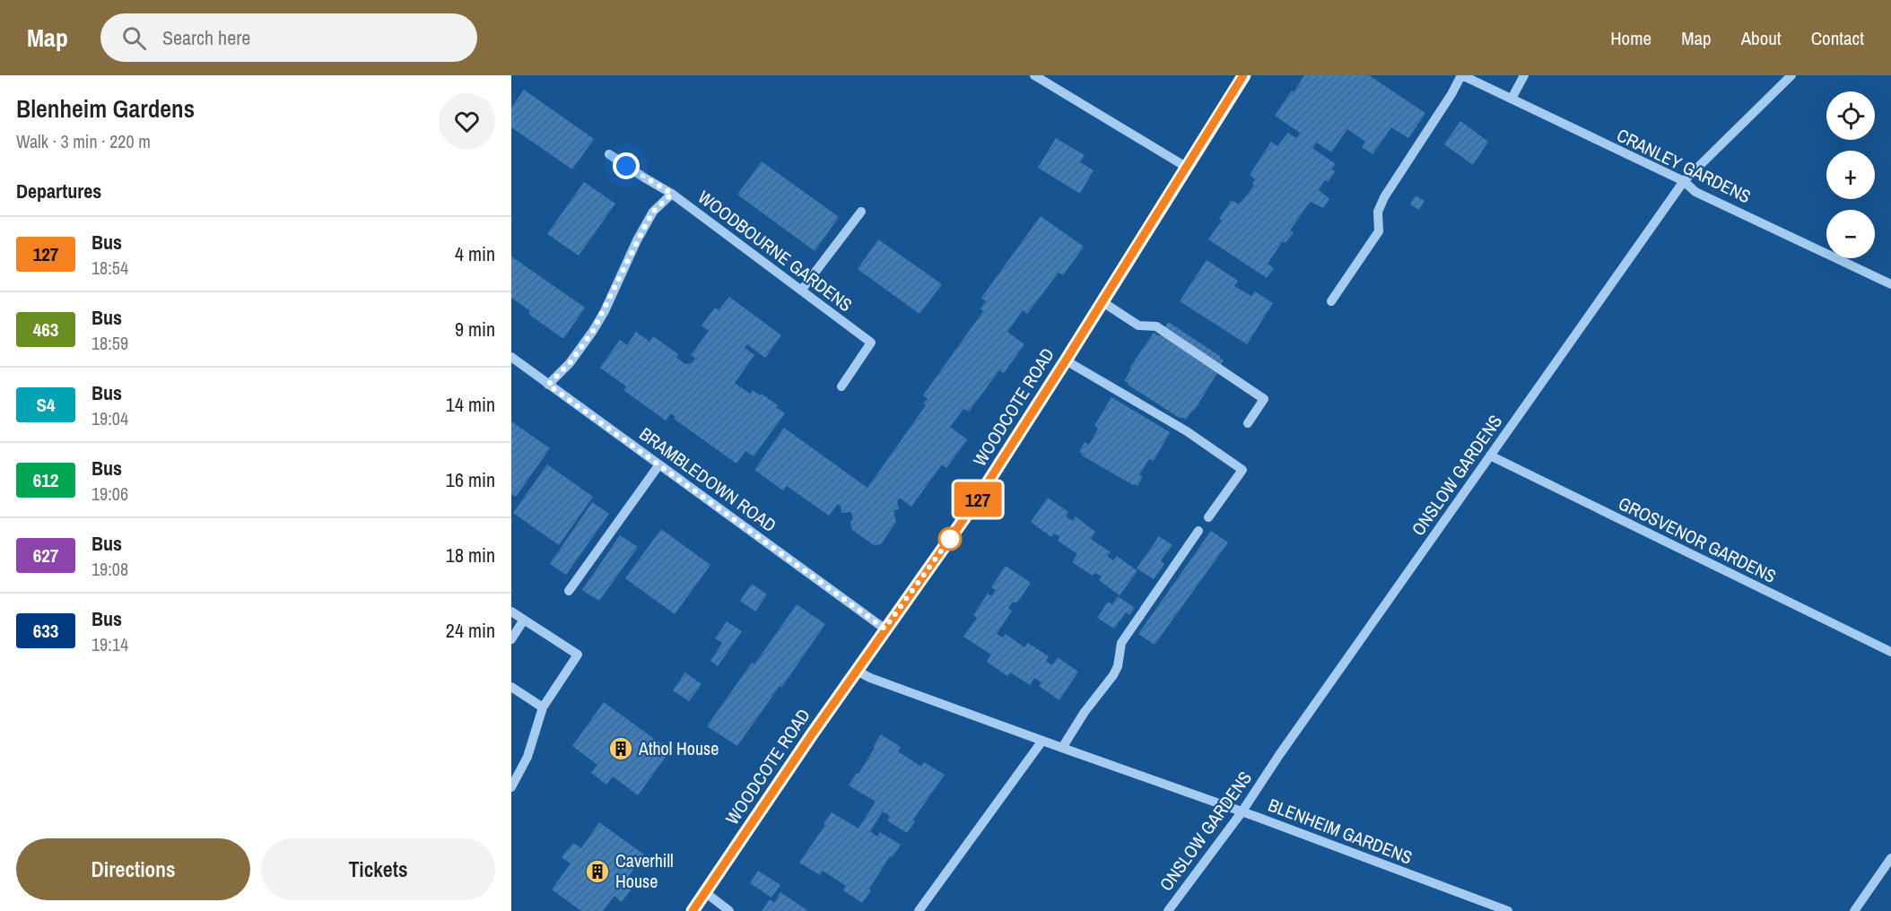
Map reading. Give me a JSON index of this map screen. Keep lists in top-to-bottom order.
{
  "streets": {
    "main road": ["WOODCOTE ROAD"],
    "street": [
      "CRANLEY GARDENS",
      "WOODBOURNE GARDENS",
      "ONSLOW GARDENS",
      "BRAMBLEDOWN ROAD",
      "GROSVENOR GARDENS",
      "BLENHEIM GARDENS"
    ]
  },
  "crossings": [
    ["CRANLEY GARDENS", "ONSLOW GARDENS"],
    ["WOODBOURNE GARDENS", "BRAMBLEDOWN ROAD"],
    ["WOODCOTE ROAD", "BRAMBLEDOWN ROAD"],
    ["WOODCOTE ROAD", "BLENHEIM GARDENS"],
    ["ONSLOW GARDENS", "GROSVENOR GARDENS"],
    ["ONSLOW GARDENS", "BLENHEIM GARDENS"]
  ],
  "places": {
    "building": ["Athol House", "Caverhill House"]
  },
  "lines": ["bus line 127"],
  "page": {
    "header": "Map",
    "search": "Search here",
    "nav": [
      "Home",
      "Map",
      "About",
      "Contact"
    ],
    "heading": [
      ["Blenheim Gardens", "Walk · 3 min · 220 m"],
      "Departures"
    ],
    "on_map": "127",
    "map_buttons": ["+", "−"],
    "list": [
      {
        "mark": "127",
        "name": "Bus",
        "note": "18:54",
        "value": "4 min"
      },
      {
        "mark": "463",
        "name": "Bus",
        "note": "18:59",
        "value": "9 min"
      },
      {
        "mark": "S4",
        "name": "Bus",
        "note": "19:04",
        "value": "14 min"
      },
      {
        "mark": "612",
        "name": "Bus",
        "note": "19:06",
        "value": "16 min"
      },
      {
        "mark": "627",
        "name": "Bus",
        "note": "19:08",
        "value": "18 min"
      },
      {
        "mark": "633",
        "name": "Bus",
        "note": "19:14",
        "value": "24 min"
      }
    ],
    "buttons": ["Directions", "Tickets"]
  }
}
